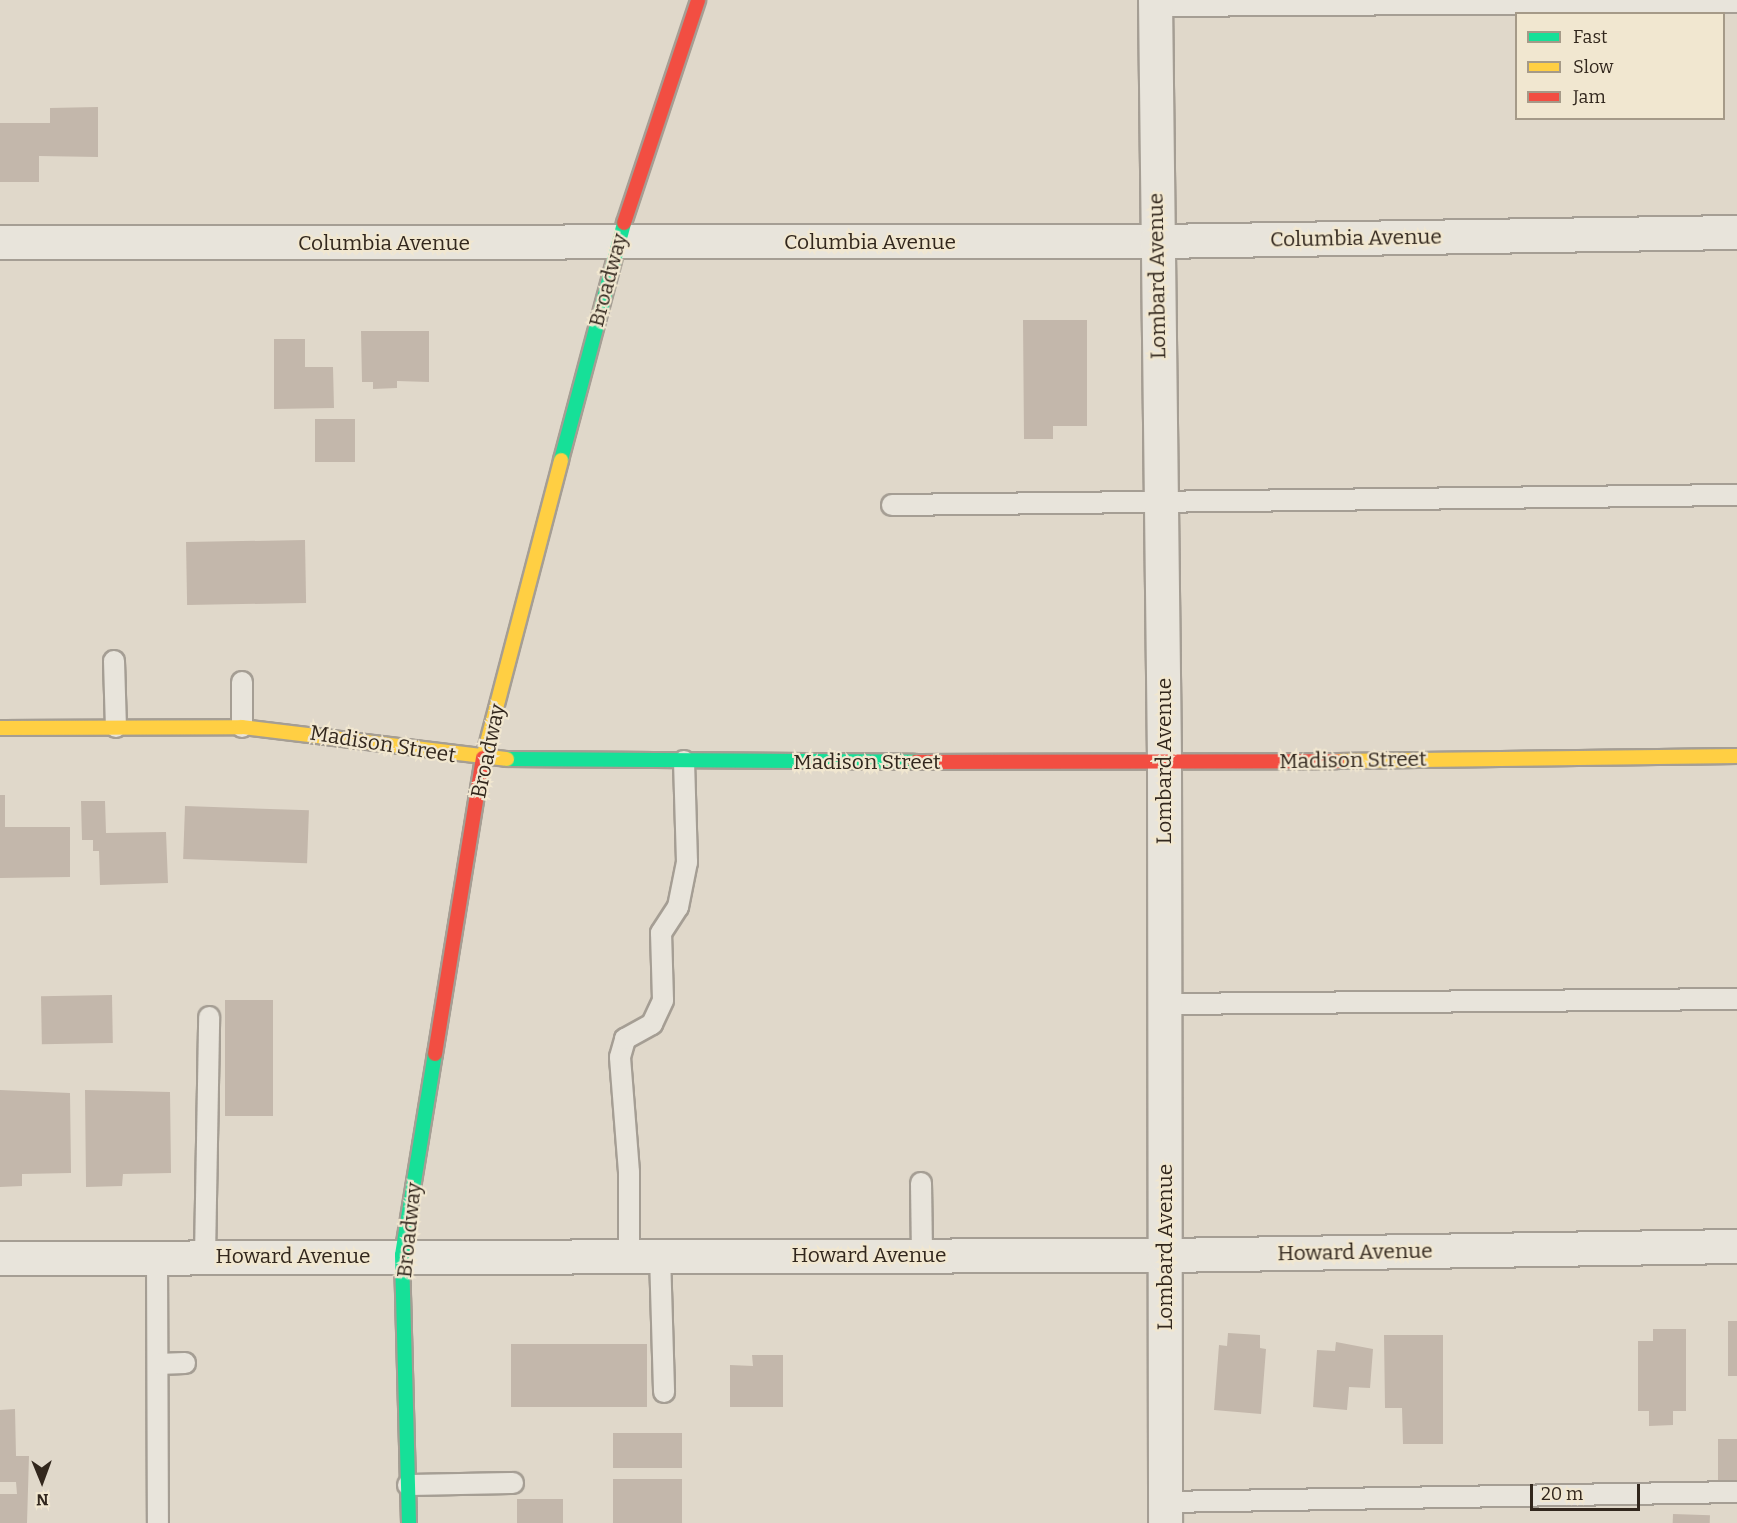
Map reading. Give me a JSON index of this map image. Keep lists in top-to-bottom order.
{
  "streets": {
    "street": [
      "Columbia Avenue",
      "Lombard Avenue",
      "Broadway",
      "Madison Street",
      "Howard Avenue"
    ]
  },
  "crossings": [
    ["Columbia Avenue", "Lombard Avenue"],
    ["Columbia Avenue", "Broadway"],
    ["Lombard Avenue", "Madison Street"],
    ["Lombard Avenue", "Howard Avenue"],
    ["Broadway", "Madison Street"],
    ["Broadway", "Howard Avenue"]
  ],
  "legend": ["Fast", "Slow", "Jam"],
  "scale_bar": "20 m",
  "north": "bottom"
}
